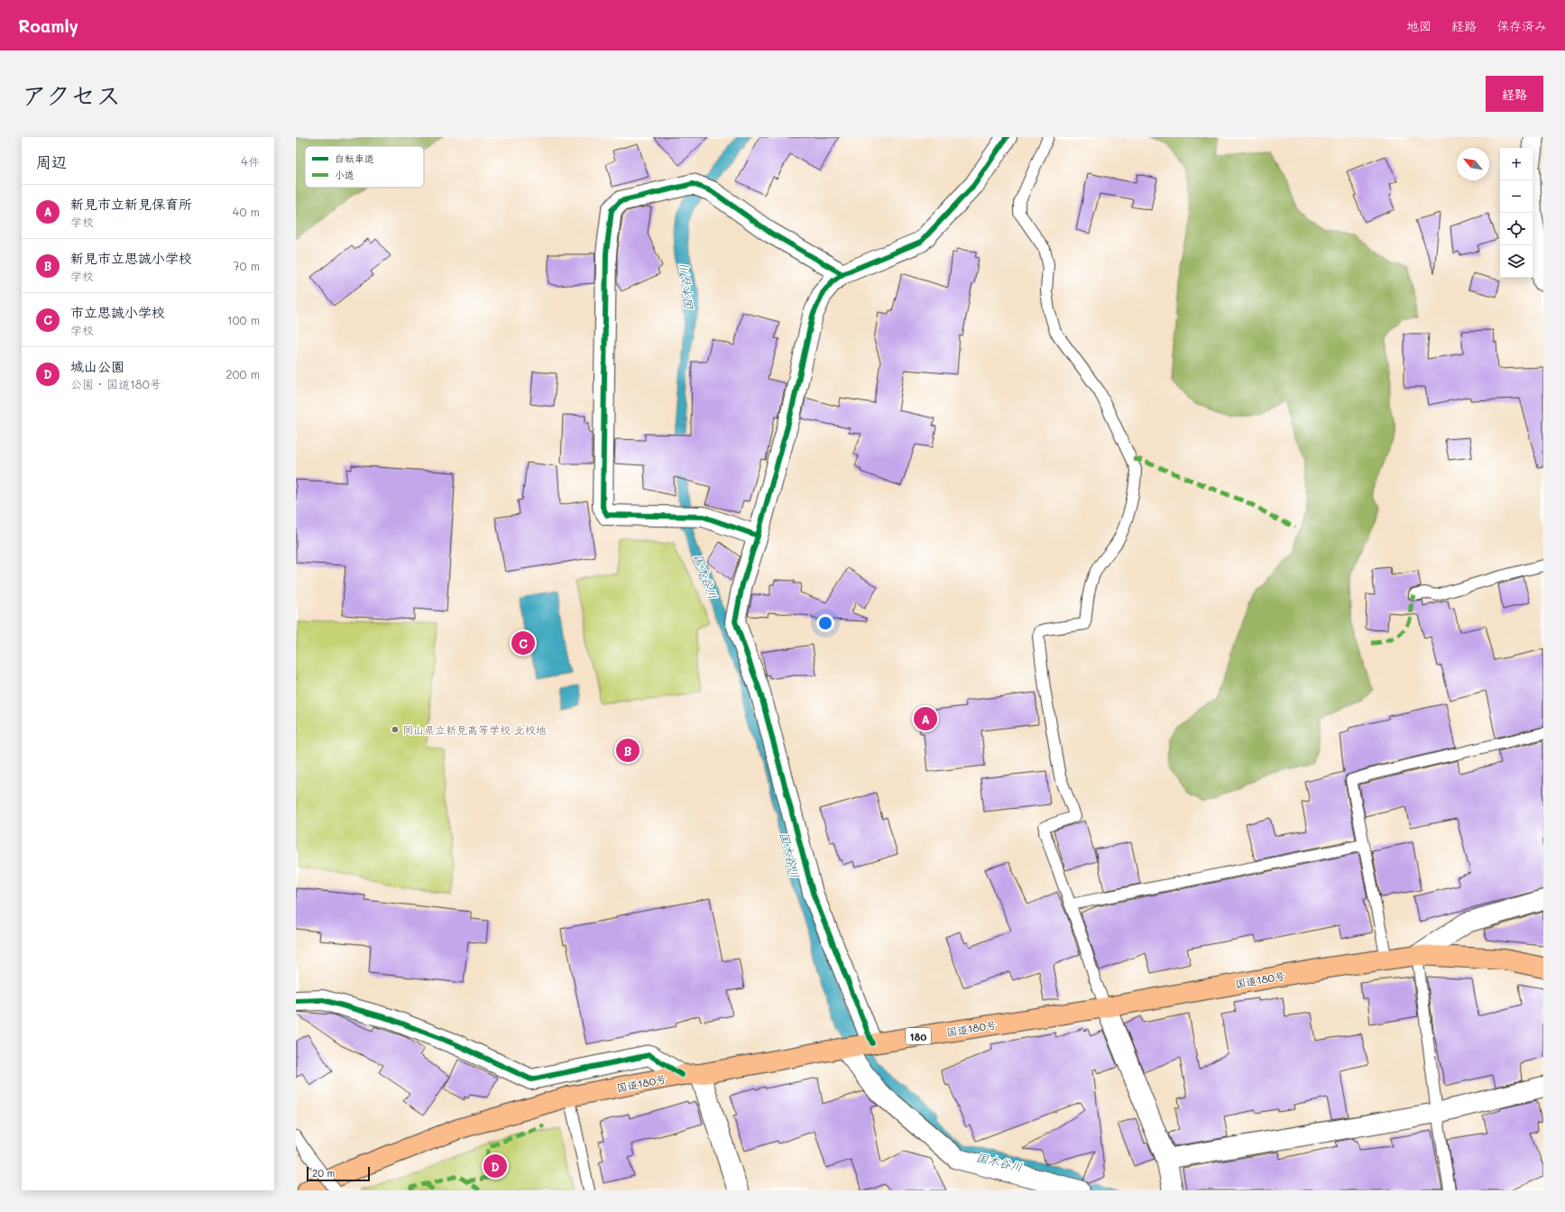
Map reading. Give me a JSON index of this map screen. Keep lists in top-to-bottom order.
{
  "streets": {
    "highway": ["国道180号", "180"]
  },
  "water": ["国木谷川"],
  "places": ["岡山県立新見高等学校 北校地"],
  "legend": ["自転車道", "小道"],
  "scale_bar": "20 m",
  "north": "top left",
  "page": {
    "header": "Roamly",
    "nav": ["地図", "経路", "保存済み"],
    "title": "アクセス",
    "buttons": "経路",
    "heading": ["周辺", "4件"],
    "map_buttons": ["+", "−"],
    "list": [
      {
        "mark": "A",
        "name": "新見市立新見保育所",
        "note": "学校",
        "value": "40 m"
      },
      {
        "mark": "B",
        "name": "新見市立思誠小学校",
        "note": "学校",
        "value": "70 m"
      },
      {
        "mark": "C",
        "name": "市立思誠小学校",
        "note": "学校",
        "value": "100 m"
      },
      {
        "mark": "D",
        "name": "城山公園",
        "note": "公園 · 国道180号",
        "value": "200 m"
      }
    ],
    "pins": [
      "C",
      "A",
      "B",
      "D"
    ],
    "scale": "20 m"
  }
}
